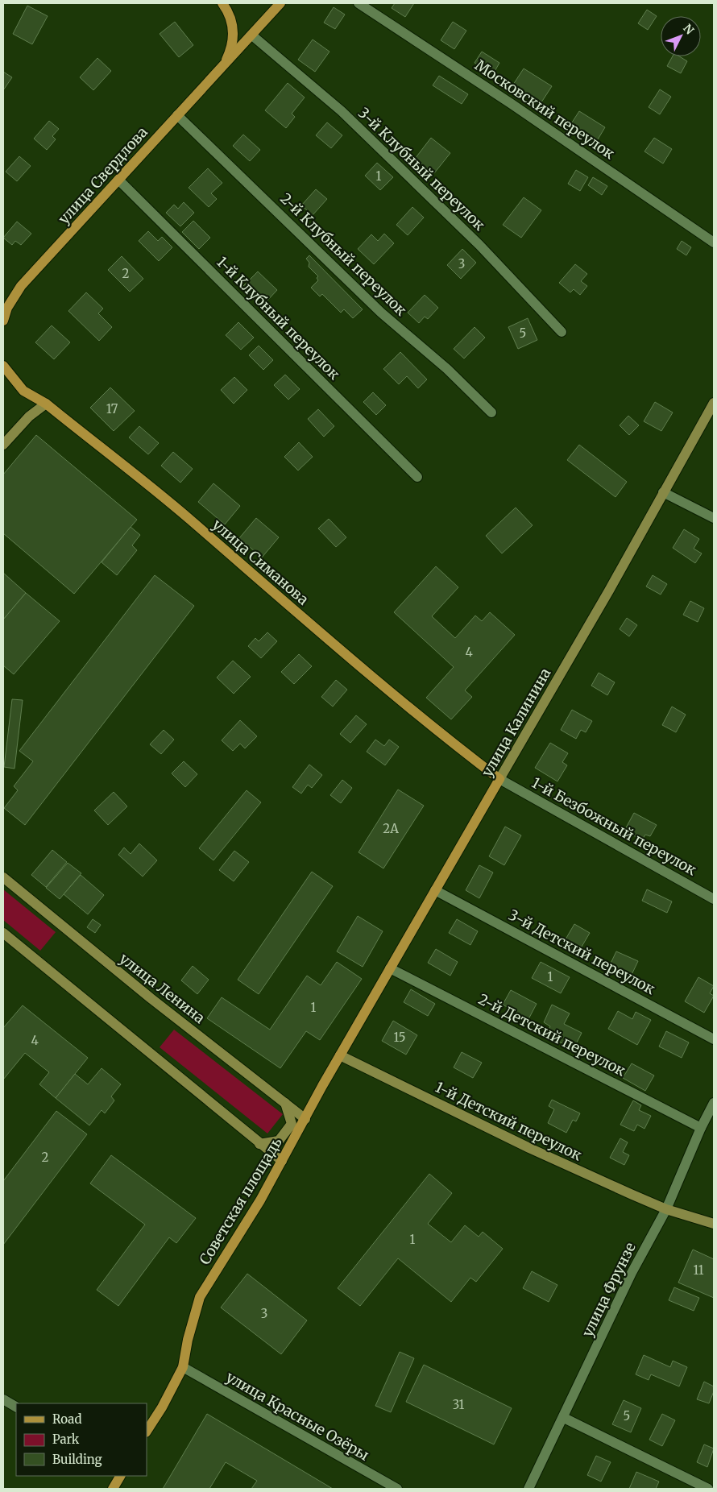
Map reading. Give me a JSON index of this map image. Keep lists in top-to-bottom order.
{
  "streets": {
    "main road": [
      "улица Свердлова",
      "улица Симанова",
      "улица Калинина",
      "улица Ленина",
      "1-й Детский переулок",
      "Советская площадь"
    ],
    "street": [
      "Московский переулок",
      "3-й Клубный переулок",
      "2-й Клубный переулок",
      "1-й Клубный переулок",
      "1-й Безбожный переулок",
      "3-й Детский переулок",
      "2-й Детский переулок",
      "улица Фрунзе",
      "улица Красные Озёры"
    ]
  },
  "crossings": [
    ["3-й Клубный переулок", "улица Свердлова"],
    ["улица Свердлова", "2-й Клубный переулок"],
    ["улица Свердлова", "1-й Клубный переулок"],
    ["улица Симанова", "улица Калинина"],
    ["улица Симанова", "1-й Безбожный переулок"],
    ["улица Калинина", "1-й Безбожный переулок"],
    ["улица Калинина", "3-й Детский переулок"],
    ["улица Калинина", "2-й Детский переулок"],
    ["улица Калинина", "1-й Детский переулок"],
    ["улица Калинина", "Советская площадь"],
    ["улица Ленина", "Советская площадь"],
    ["2-й Детский переулок", "улица Фрунзе"],
    ["1-й Детский переулок", "Советская площадь"],
    ["1-й Детский переулок", "улица Фрунзе"],
    ["Советская площадь", "улица Красные Озёры"]
  ],
  "house_numbers": [
    "1",
    "3",
    "2",
    "5",
    "17",
    "4",
    "2А",
    "1",
    "1",
    "15",
    "4",
    "2",
    "1",
    "11",
    "3",
    "31",
    "5"
  ],
  "legend": ["Road", "Park", "Building"],
  "north": "top right"
}
